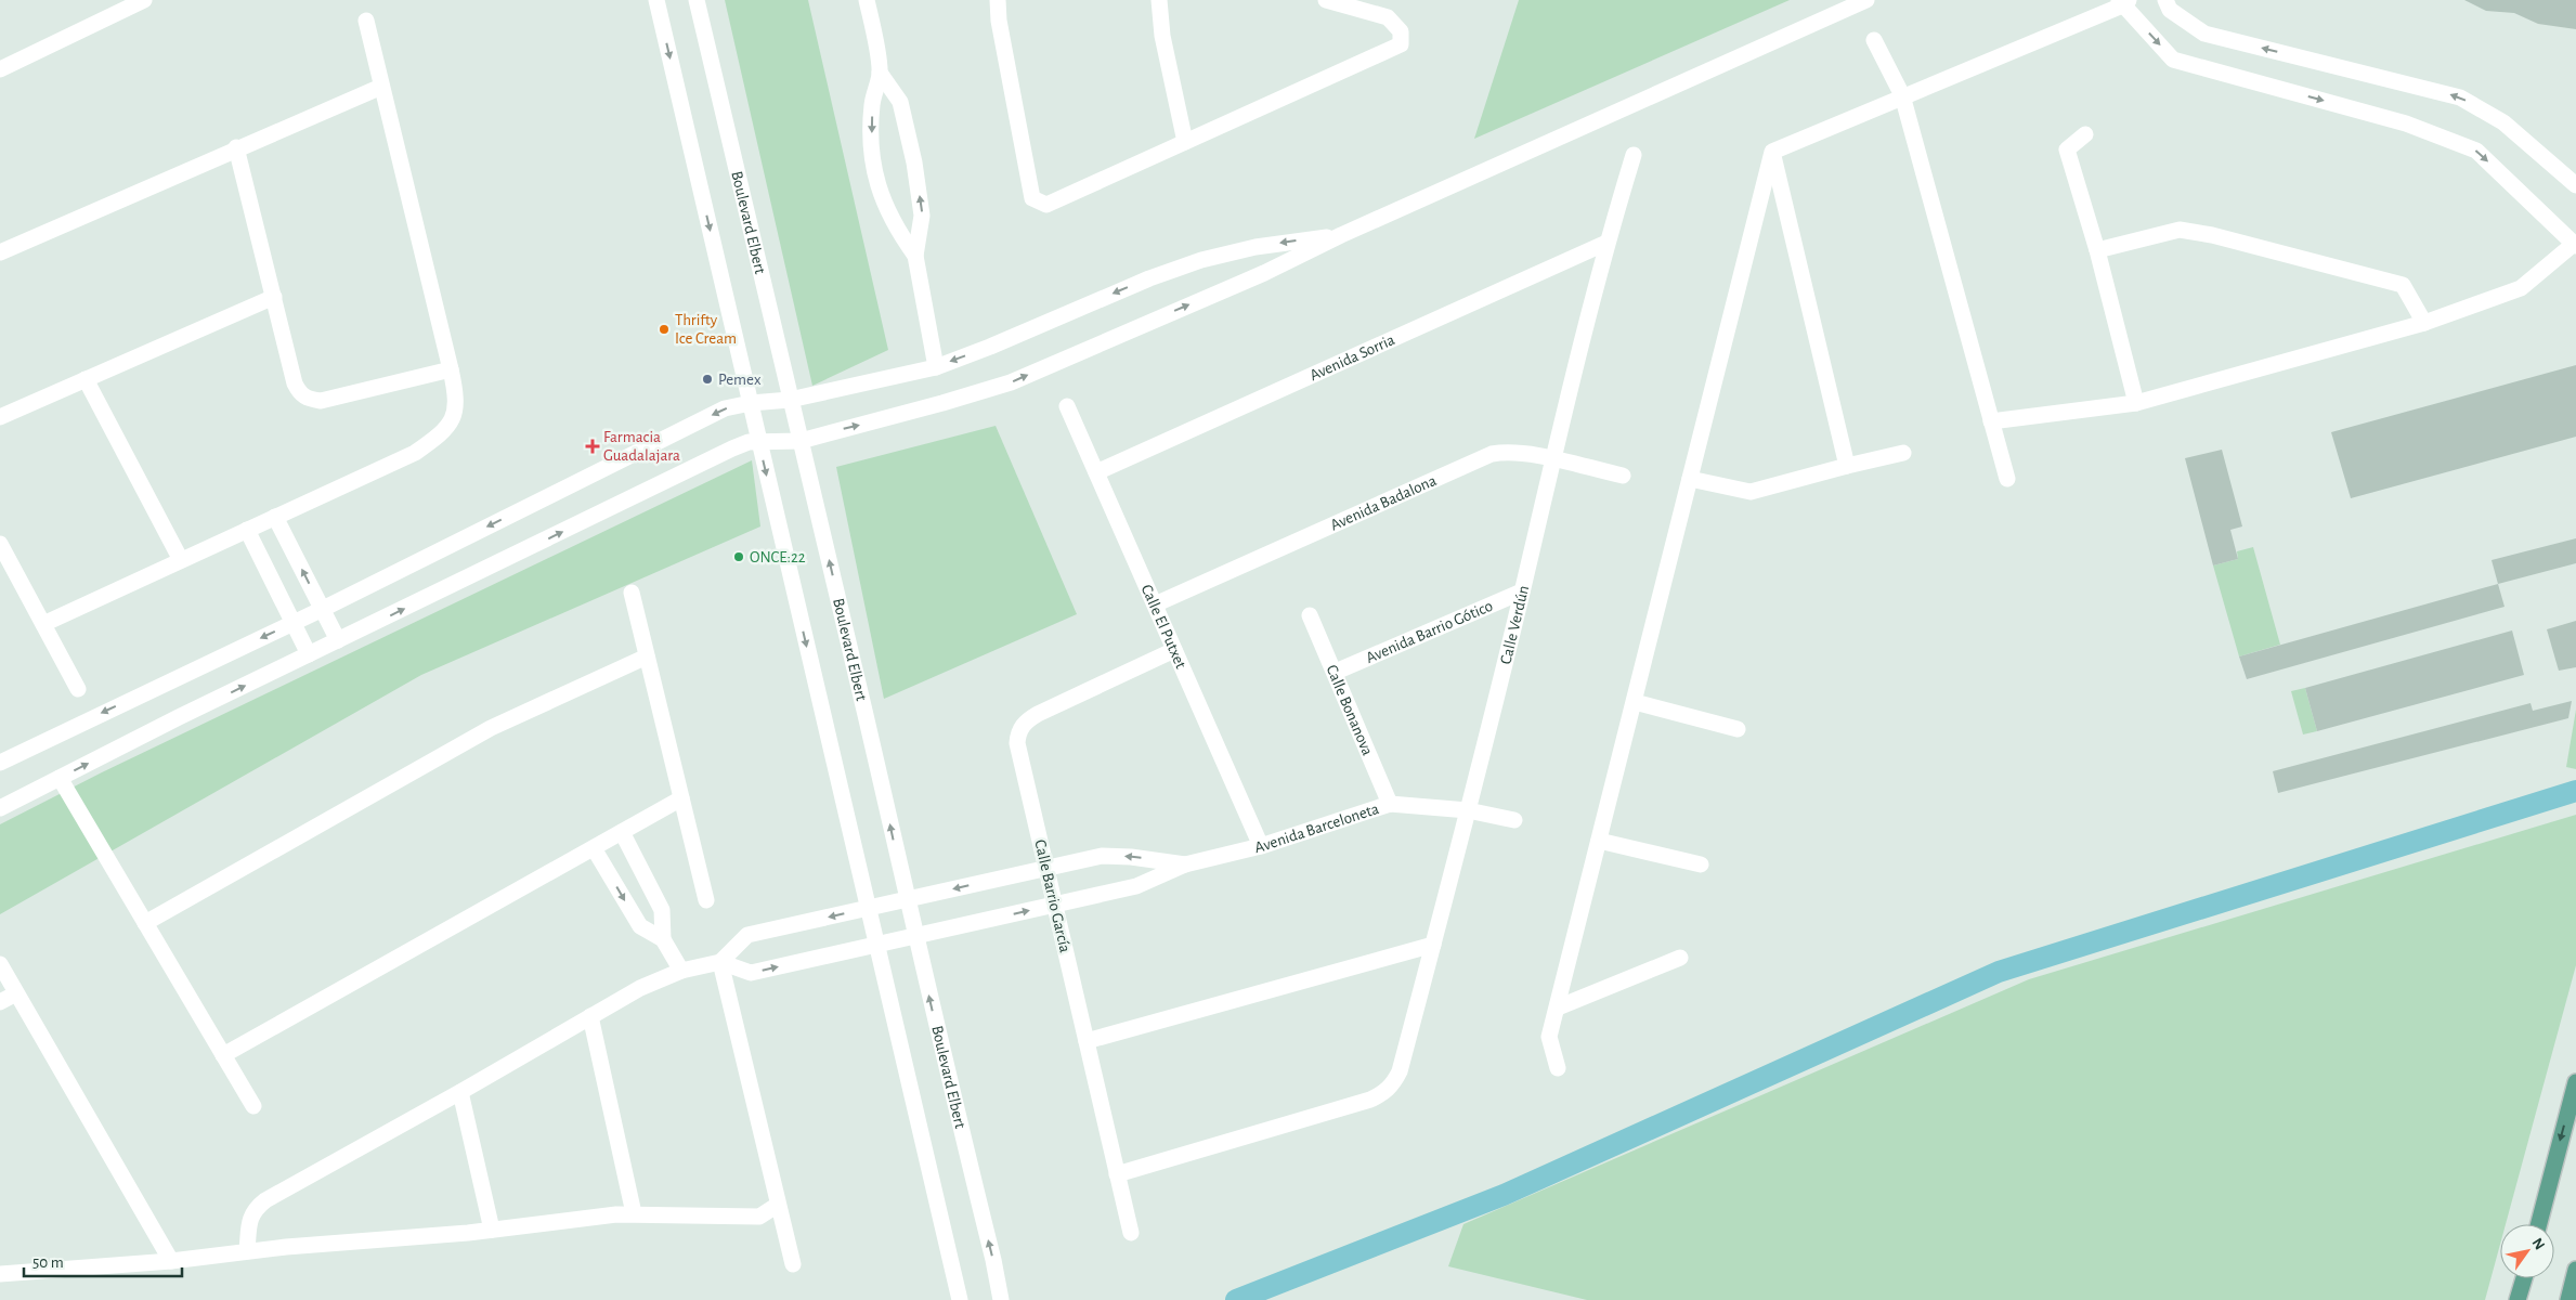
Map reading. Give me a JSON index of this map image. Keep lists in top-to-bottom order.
{
  "streets": {
    "street": [
      "Boulevard Elbert",
      "Avenida Sorria",
      "Avenida Badalona",
      "Calle Verdún",
      "Calle El Putxet",
      "Avenida Barrio Gótico",
      "Calle Bonanova",
      "Avenida Barceloneta",
      "Calle Barrio García"
    ]
  },
  "crossings": [
    ["Boulevard Elbert", "Avenida Barceloneta"],
    ["Avenida Sorria", "Calle Verdún"],
    ["Avenida Sorria", "Calle El Putxet"],
    ["Avenida Badalona", "Calle Verdún"],
    ["Avenida Badalona", "Calle El Putxet"],
    ["Calle Verdún", "Avenida Barrio Gótico"],
    ["Calle Verdún", "Avenida Barceloneta"],
    ["Calle Verdún", "Calle Barrio García"],
    ["Calle El Putxet", "Avenida Barceloneta"],
    ["Calle El Putxet", "Calle Barrio García"],
    ["Avenida Barrio Gótico", "Calle Bonanova"],
    ["Calle Bonanova", "Avenida Barceloneta"],
    ["Avenida Barceloneta", "Calle Barrio García"]
  ],
  "places": {
    "other": ["Thrifty Ice Cream", "Pemex", "ONCE:22"],
    "health": ["Farmacia Guadalajara"]
  },
  "scale_bar": "50 m",
  "north": "top right"
}
